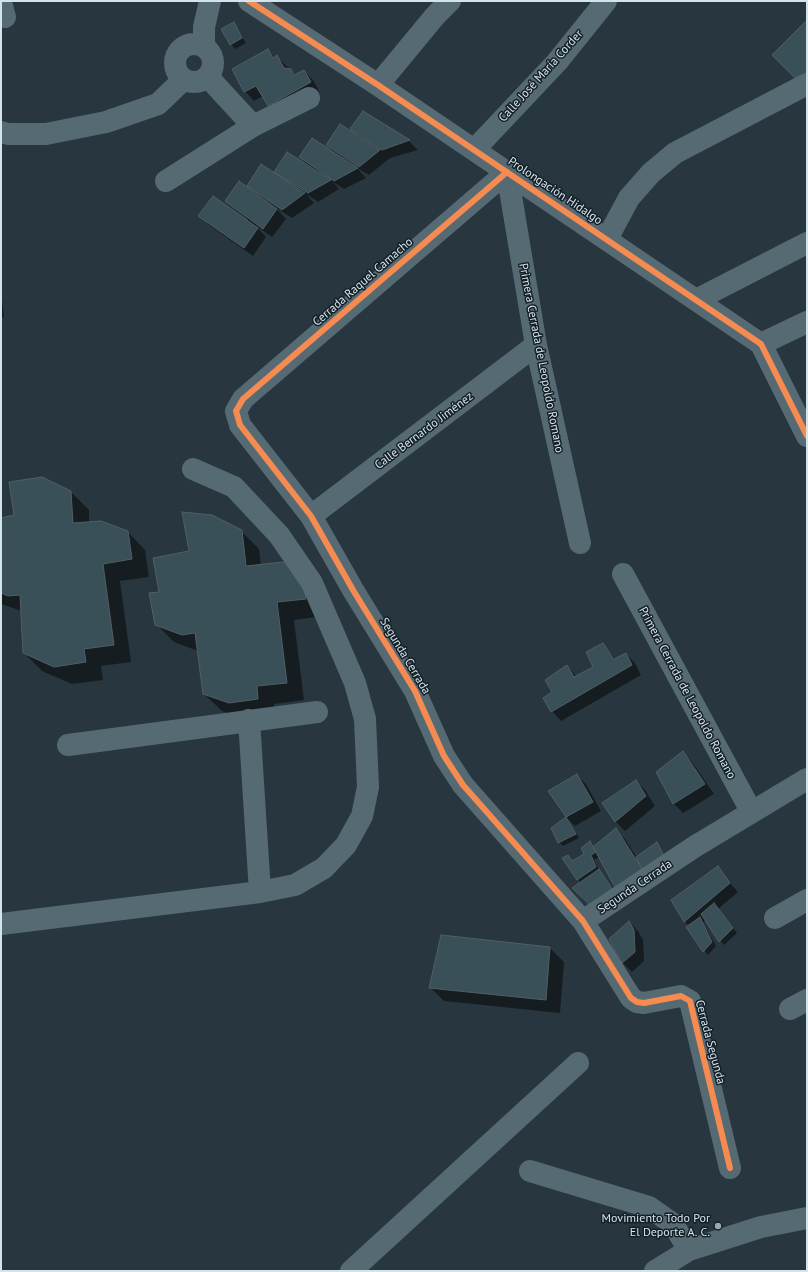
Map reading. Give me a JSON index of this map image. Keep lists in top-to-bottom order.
{
  "streets": {
    "street": [
      "Calle José María Corder",
      "Prolongación Hidalgo",
      "Cerrada Raquel Camacho",
      "Primera Cerrada de Leopoldo Romano",
      "Calle Bernardo Jiménez",
      "Segunda Cerrada",
      "Cerrada Segunda"
    ]
  },
  "crossings": [
    ["Calle José María Corder", "Prolongación Hidalgo"],
    ["Prolongación Hidalgo", "Cerrada Raquel Camacho"],
    ["Prolongación Hidalgo", "Primera Cerrada de Leopoldo Romano"],
    ["Cerrada Raquel Camacho", "Primera Cerrada de Leopoldo Romano"],
    ["Cerrada Raquel Camacho", "Segunda Cerrada"],
    ["Primera Cerrada de Leopoldo Romano", "Calle Bernardo Jiménez"],
    ["Primera Cerrada de Leopoldo Romano", "Segunda Cerrada"],
    ["Calle Bernardo Jiménez", "Segunda Cerrada"],
    ["Segunda Cerrada", "Cerrada Segunda"]
  ],
  "places": ["Movimiento Todo Por El Deporte A. C."]
}
